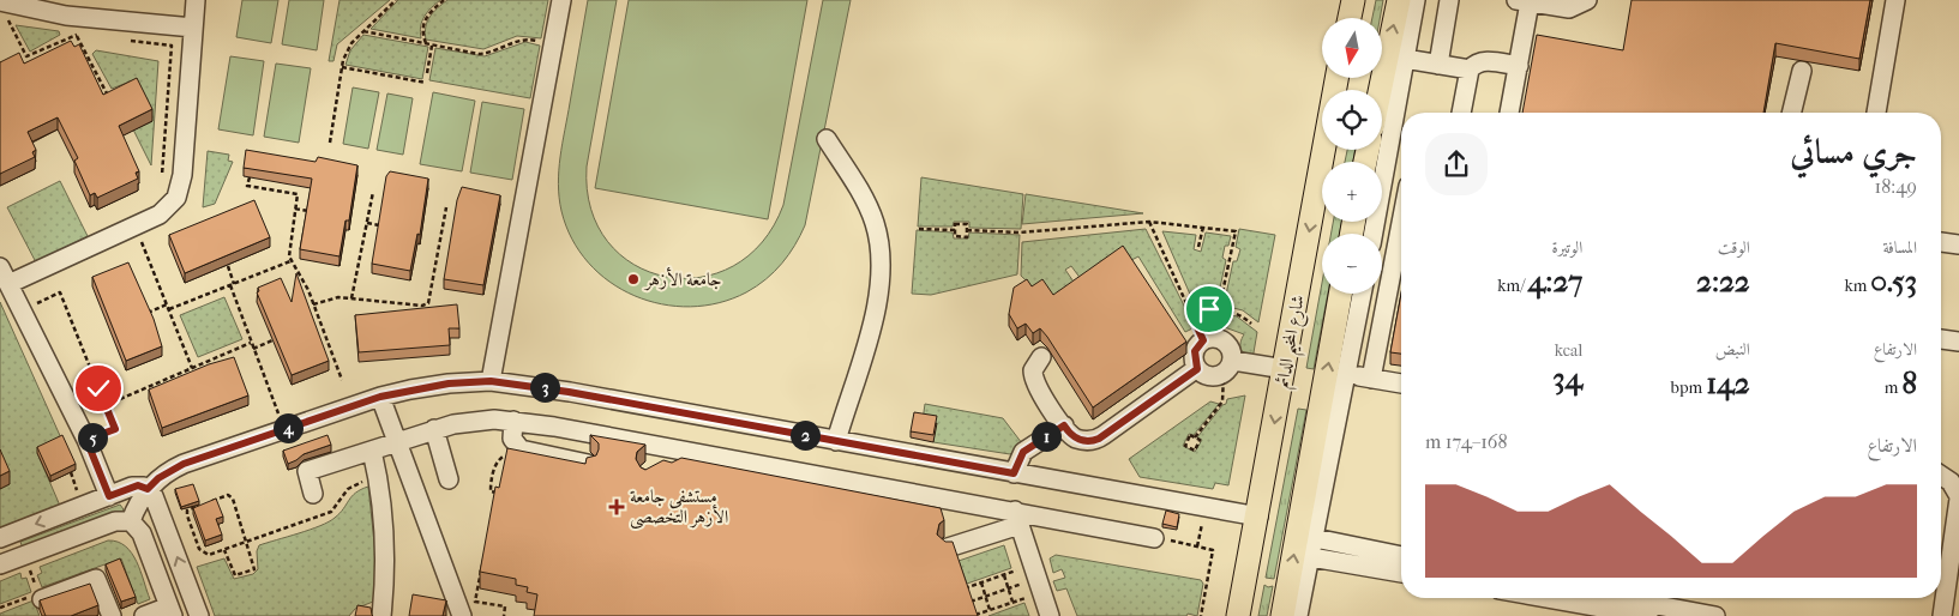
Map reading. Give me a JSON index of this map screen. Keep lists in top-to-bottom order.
{
  "streets": {
    "main road": ["شارع المخيم الدائم"]
  },
  "places": {
    "other": ["جامعة الأزهر"],
    "health": ["مستشفى جامعة الأزهر التخصصى"]
  },
  "north": "bottom",
  "page": {
    "map_buttons": ["+", "−"],
    "heading": ["جري مسائي", "18:49"],
    "stats": [
      ["المسافة", "0.53 km"],
      ["الوقت", "2:22"],
      ["الوتيرة", "4:27 /km"],
      ["الارتفاع", "8 m"],
      ["النبض", "142 bpm"],
      ["kcal", "34"]
    ],
    "pins": [
      "3",
      "4",
      "2",
      "1",
      "5"
    ],
    "chart": ["الارتفاع", "168–174 m"]
  }
}
